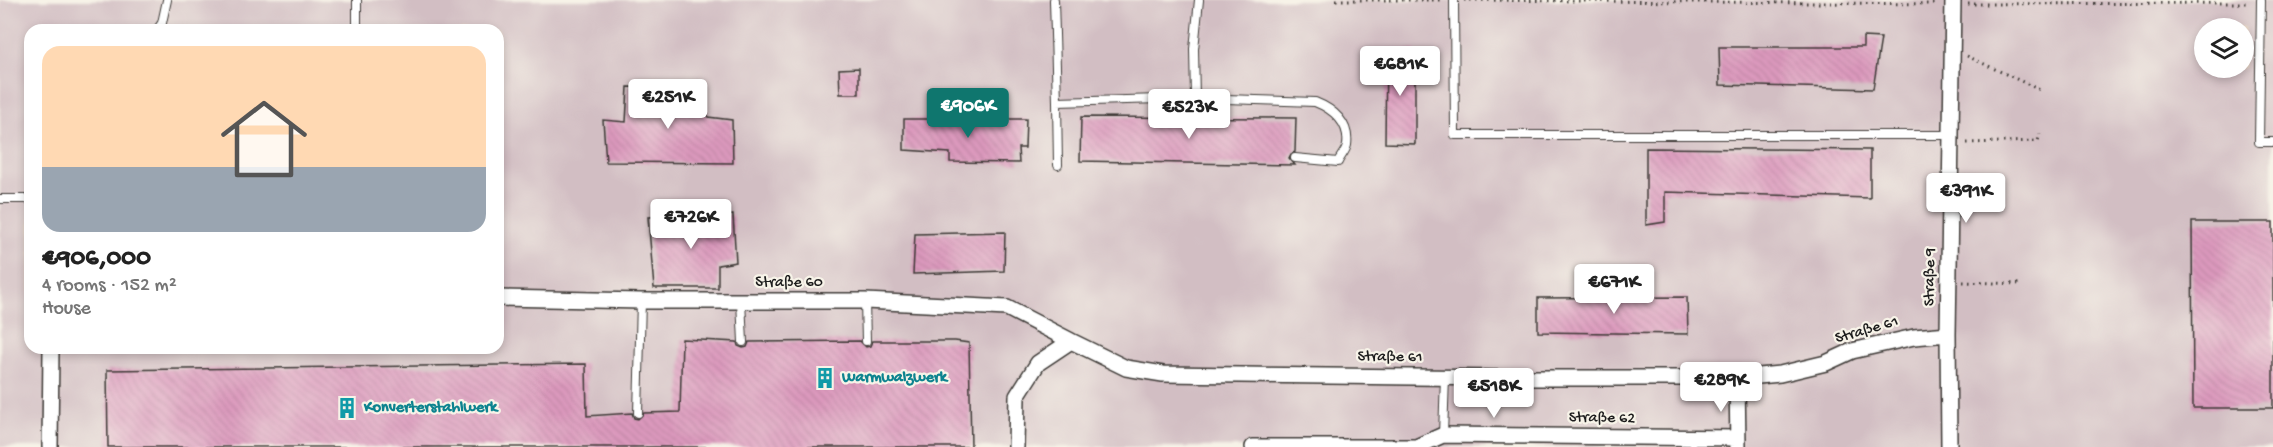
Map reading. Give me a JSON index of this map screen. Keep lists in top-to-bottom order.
{
  "streets": {
    "street": [
      "Straße 9",
      "Straße 60",
      "Straße 61",
      "Straße 62"
    ]
  },
  "crossings": [
    ["Straße 9", "Straße 61"],
    ["Straße 60", "Straße 61"]
  ],
  "places": {
    "building": ["Warmwalzwerk", "Konverterstahlwerk"]
  },
  "page": {
    "list": [
      {
        "name": "€906,000",
        "note": "4 rooms · 152 m² · House"
      }
    ],
    "price": [
      "€681K",
      "€251K",
      "€906K",
      "€523K",
      "€391K",
      "€726K",
      "€671K",
      "€289K",
      "€518K"
    ]
  }
}
